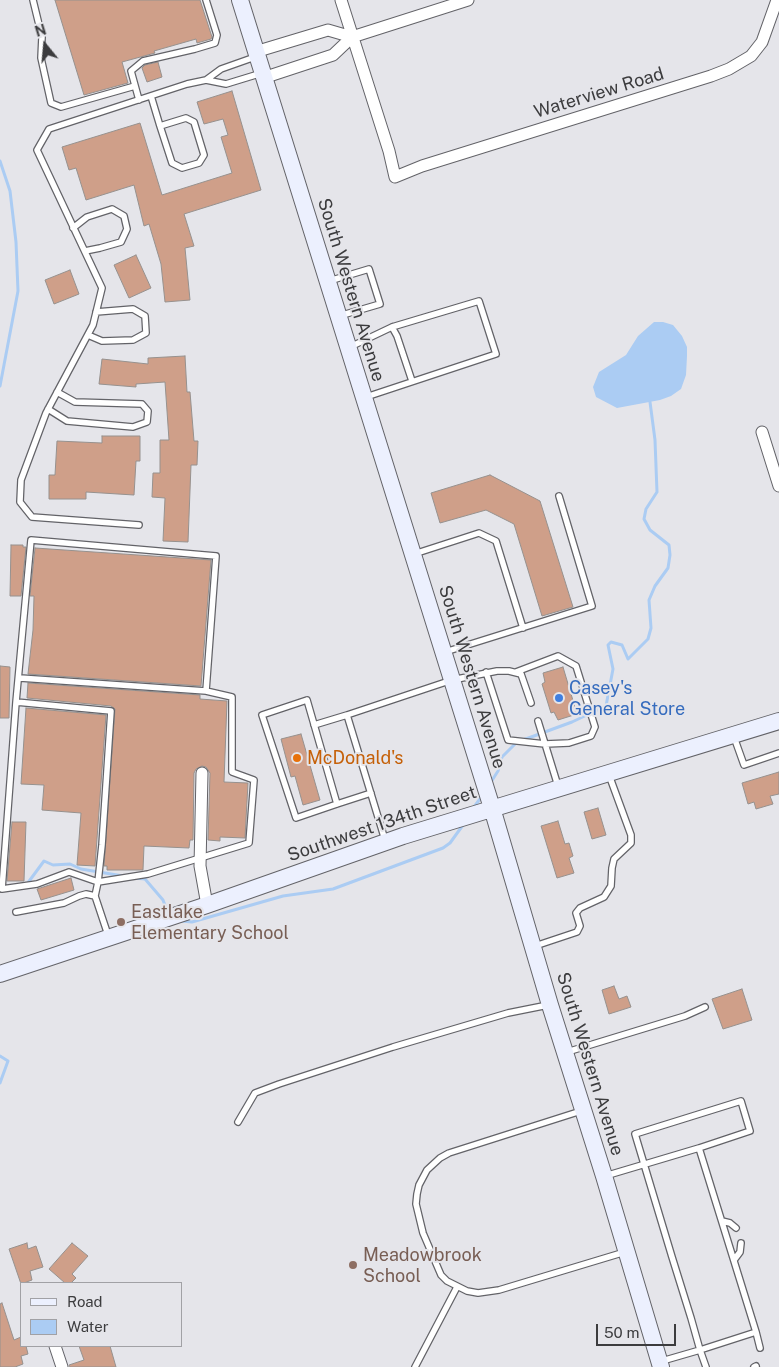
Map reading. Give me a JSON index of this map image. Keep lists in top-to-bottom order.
{
  "streets": {
    "main road": ["South Western Avenue", "Southwest 134th Street"],
    "street": ["Waterview Road"]
  },
  "crossings": [
    ["South Western Avenue", "Southwest 134th Street"]
  ],
  "places": [
    "Casey's General Store",
    "McDonald's",
    "Eastlake Elementary School",
    "Meadowbrook School"
  ],
  "legend": ["Road", "Water"],
  "scale_bar": "50 m",
  "north": "top"
}
